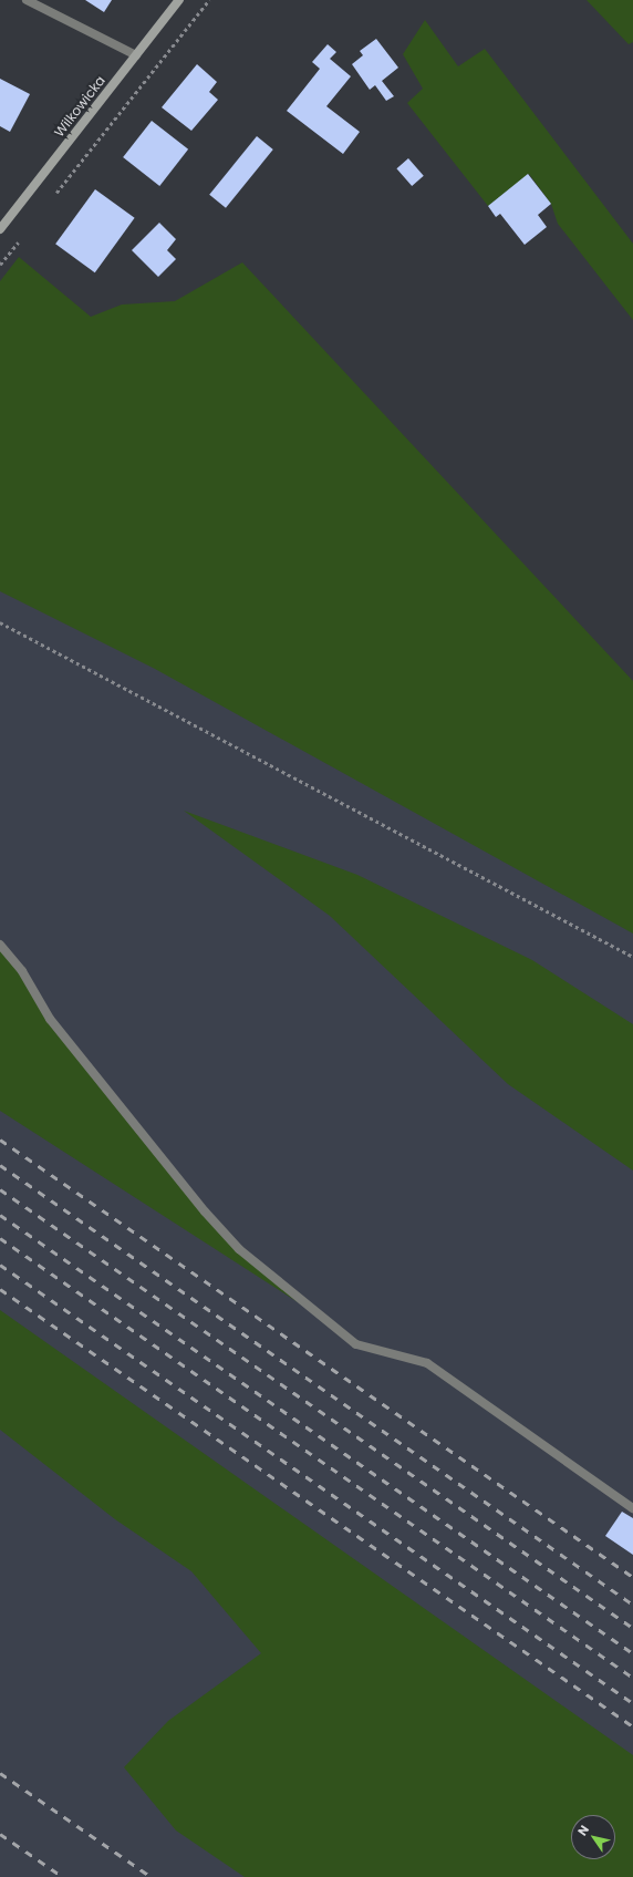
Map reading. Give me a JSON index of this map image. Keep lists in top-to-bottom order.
{
  "streets": {
    "main road": ["Wilkowicka"]
  },
  "north": "top left"
}
